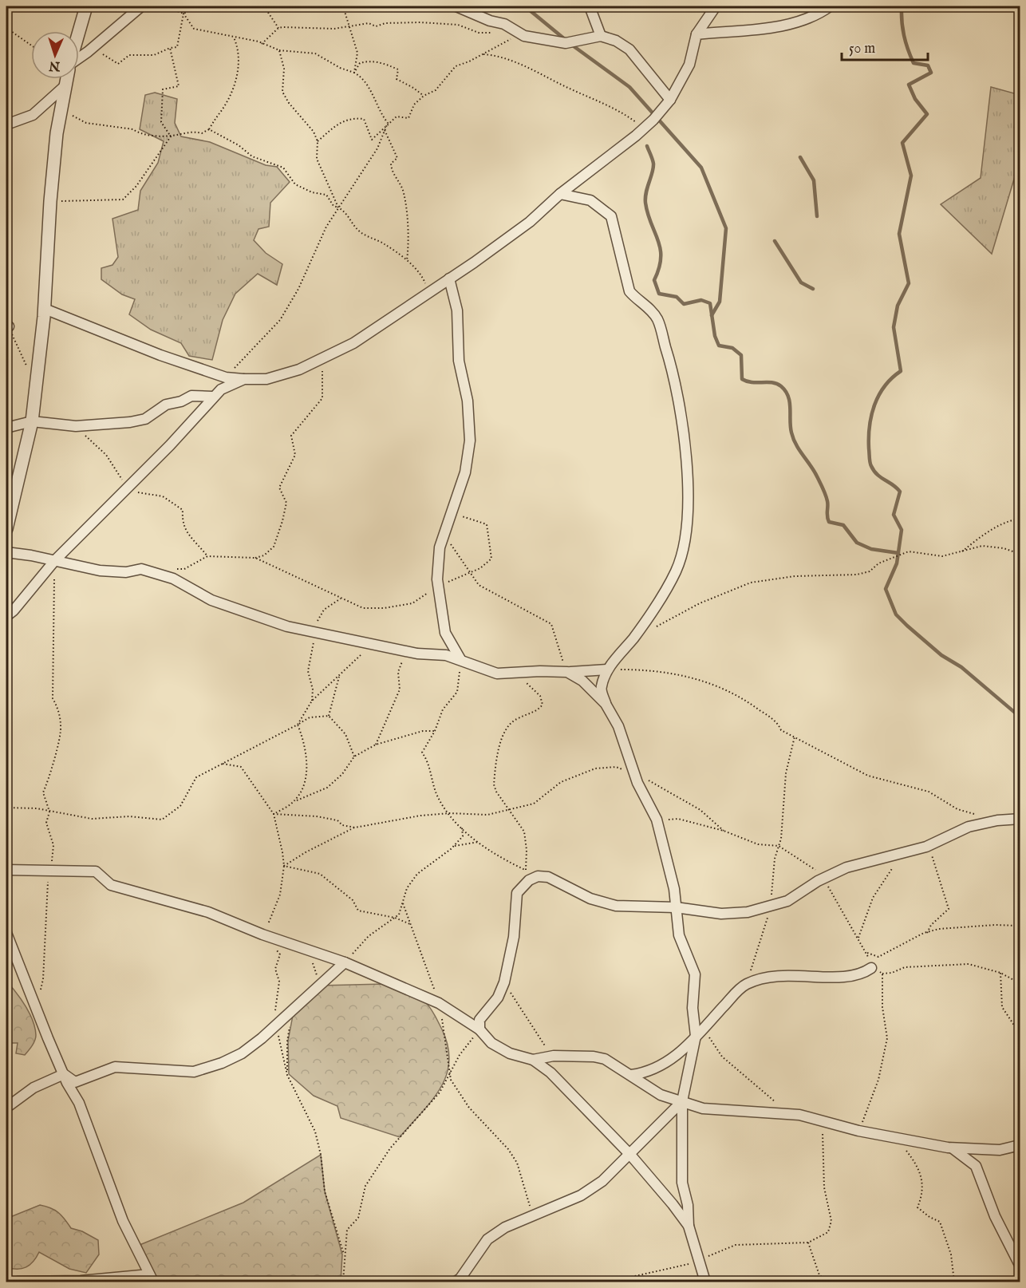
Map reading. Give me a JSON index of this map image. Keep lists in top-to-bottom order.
{
  "scale_bar": "50 m",
  "north": "bottom"
}
